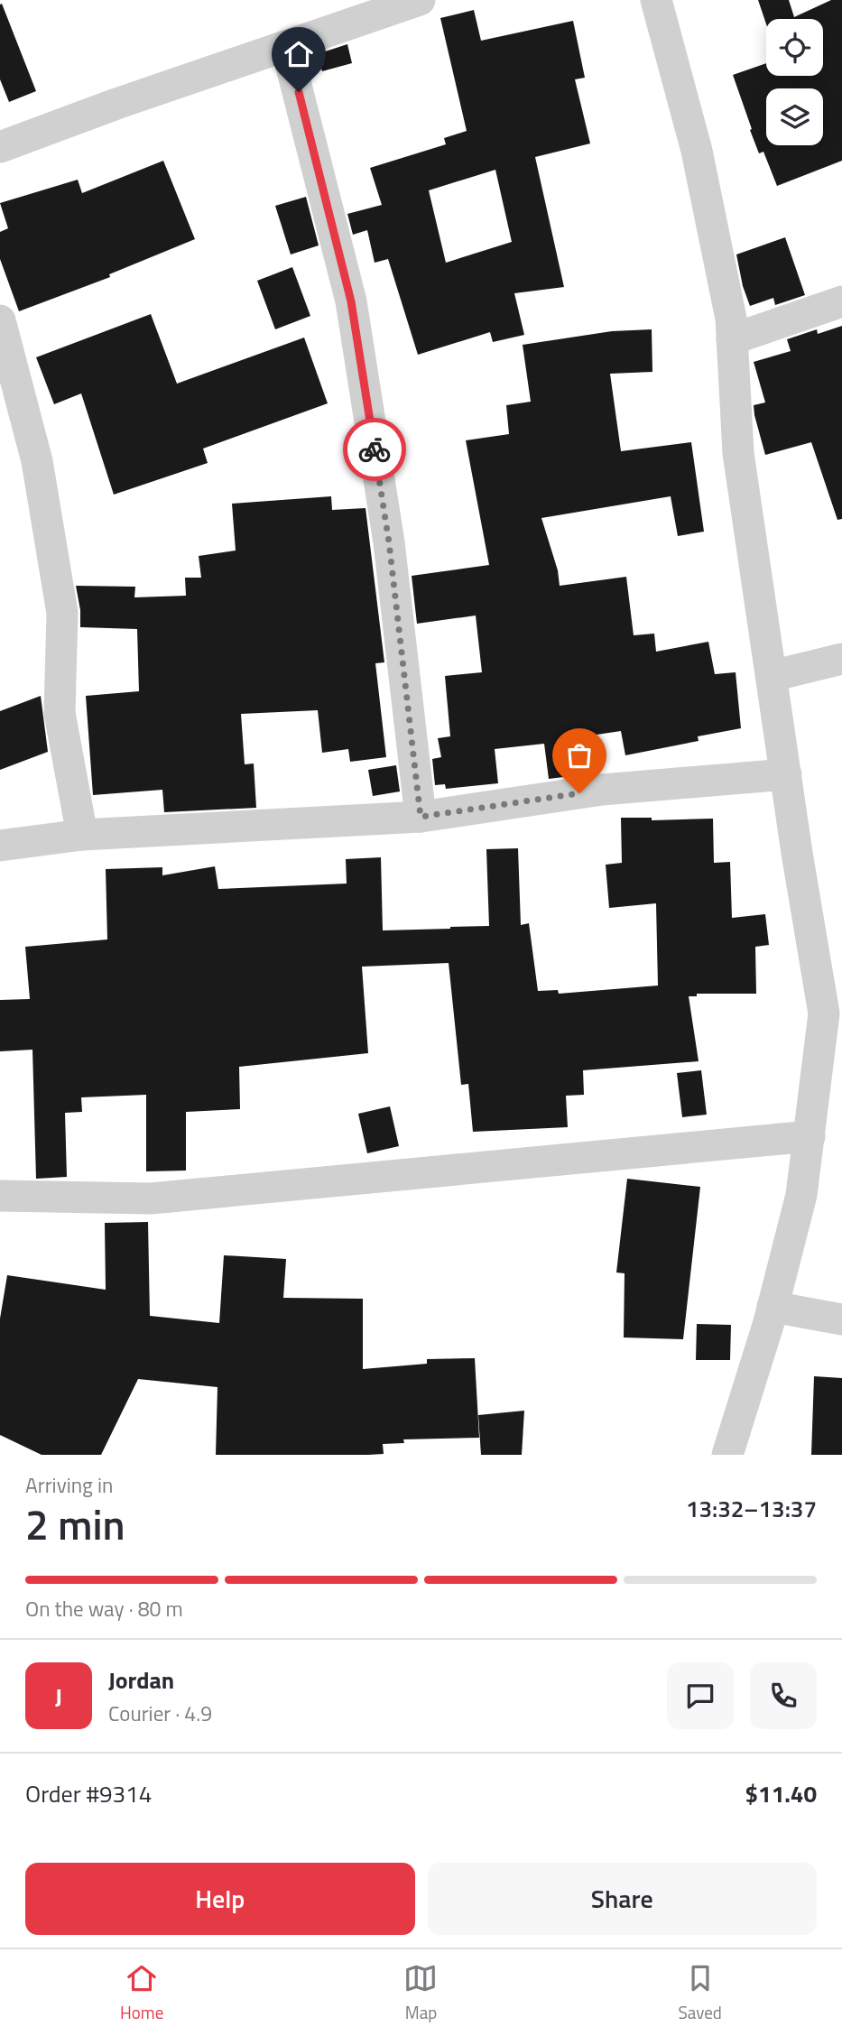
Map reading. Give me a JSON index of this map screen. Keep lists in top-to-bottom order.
{
  "page": {
    "heading": ["2 min", "Arriving in", "13:32–13:37"],
    "panel": [
      "Jordan",
      "Courier · 4.9",
      "Order #9314",
      "$11.40"
    ],
    "bar": "On the way · 80 m",
    "round": "J",
    "buttons": ["Help", "Share"],
    "tabs": ["Home", "Map", "Saved"]
  }
}
